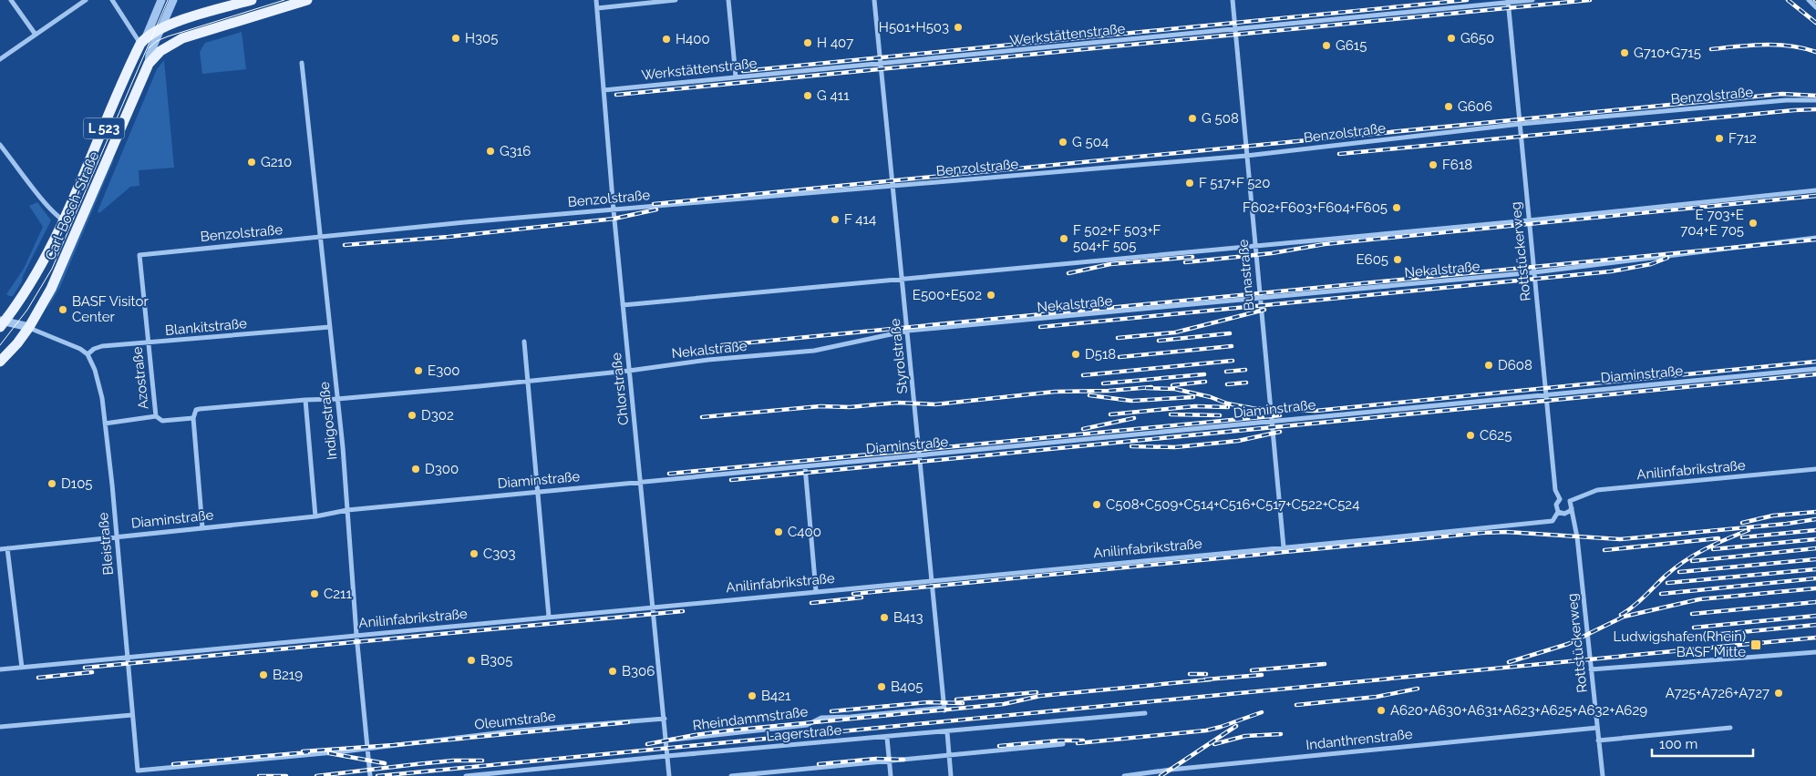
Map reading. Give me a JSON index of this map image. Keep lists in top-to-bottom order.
{
  "streets": {
    "main road": ["L 523", "Carl-Bosch-Straße"],
    "street": [
      "Werkstättenstraße",
      "Benzolstraße",
      "Rottstückerweg",
      "Nekalstraße",
      "Bunastraße",
      "Blankitstraße",
      "Styrolstraße",
      "Diaminstraße",
      "Azostraße",
      "Chlorstraße",
      "Indigostraße",
      "Anilinfabrikstraße",
      "Bleistraße",
      "Rheindammstraße",
      "Oleumstraße",
      "Lagerstraße",
      "Indanthrenstraße"
    ]
  },
  "crossings": [
    ["Werkstättenstraße", "Rottstückerweg"],
    ["Werkstättenstraße", "Bunastraße"],
    ["Werkstättenstraße", "Styrolstraße"],
    ["Werkstättenstraße", "Chlorstraße"],
    ["Benzolstraße", "Rottstückerweg"],
    ["Benzolstraße", "Bunastraße"],
    ["Benzolstraße", "Styrolstraße"],
    ["Benzolstraße", "Azostraße"],
    ["Benzolstraße", "Chlorstraße"],
    ["Benzolstraße", "Indigostraße"],
    ["L 523", "Carl-Bosch-Straße"],
    ["Rottstückerweg", "Nekalstraße"],
    ["Rottstückerweg", "Diaminstraße"],
    ["Rottstückerweg", "Anilinfabrikstraße"],
    ["Rottstückerweg", "Indanthrenstraße"],
    ["Nekalstraße", "Bunastraße"],
    ["Nekalstraße", "Styrolstraße"],
    ["Nekalstraße", "Chlorstraße"],
    ["Nekalstraße", "Indigostraße"],
    ["Bunastraße", "Diaminstraße"],
    ["Bunastraße", "Anilinfabrikstraße"],
    ["Blankitstraße", "Azostraße"],
    ["Blankitstraße", "Indigostraße"],
    ["Blankitstraße", "Bleistraße"],
    ["Styrolstraße", "Diaminstraße"],
    ["Styrolstraße", "Anilinfabrikstraße"],
    ["Styrolstraße", "Rheindammstraße"],
    ["Diaminstraße", "Chlorstraße"],
    ["Diaminstraße", "Indigostraße"],
    ["Diaminstraße", "Bleistraße"],
    ["Chlorstraße", "Anilinfabrikstraße"],
    ["Chlorstraße", "Rheindammstraße"],
    ["Chlorstraße", "Oleumstraße"],
    ["Chlorstraße", "Lagerstraße"],
    ["Indigostraße", "Anilinfabrikstraße"],
    ["Indigostraße", "Oleumstraße"],
    ["Anilinfabrikstraße", "Bleistraße"],
    ["Bleistraße", "Oleumstraße"]
  ],
  "places": {
    "other": [
      "H501+H503",
      "H305",
      "G650",
      "H400",
      "H 407",
      "G615",
      "G710+G715",
      "G 411",
      "G606",
      "G 508",
      "F712",
      "G 504",
      "G316",
      "G210",
      "F618",
      "F 517+F 520",
      "F602+F603+F604+F605",
      "F 414",
      "E 703+E 704+E 705",
      "F 502+F 503+F 504+F 505",
      "E605",
      "E500+E502",
      "BASF Visitor Center",
      "D518",
      "D608",
      "E300",
      "D302",
      "C625",
      "D300",
      "D105",
      "C508+C509+C514+C516+C517+C522+C524",
      "C400",
      "C303",
      "C211",
      "B413",
      "B305",
      "B306",
      "B219",
      "B405",
      "A725+A726+A727",
      "B421",
      "A620+A630+A631+A623+A625+A632+A629"
    ],
    "transit": ["Ludwigshafen(Rhein) BASF Mitte"]
  },
  "scale_bar": "100 m"
}
